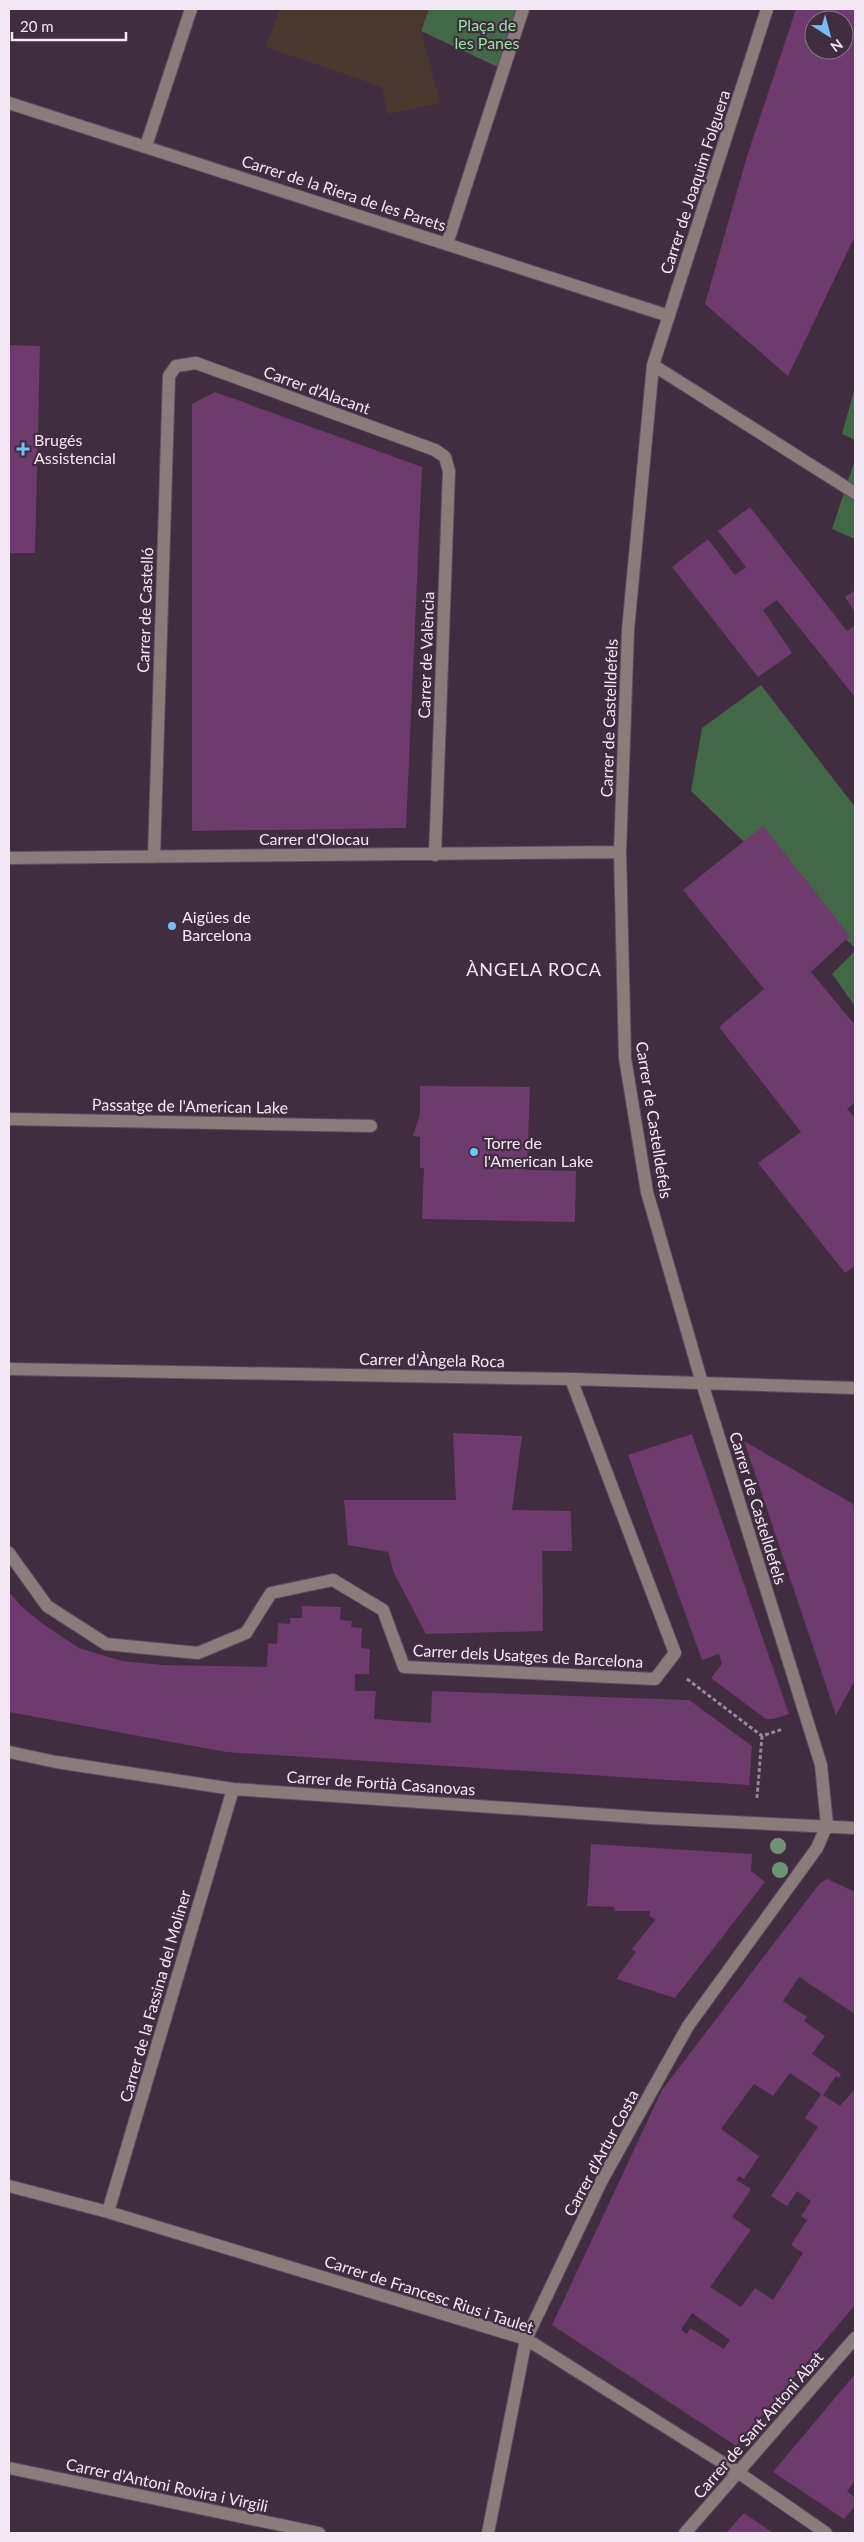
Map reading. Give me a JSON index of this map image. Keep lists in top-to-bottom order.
{
  "streets": {
    "street": [
      "Carrer de Joaquim Folguera",
      "Carrer de la Riera de les Parets",
      "Carrer d'Alacant",
      "Carrer de Castelló",
      "Carrer de València",
      "Carrer de Castelldefels",
      "Carrer d'Olocau",
      "Passatge de l'American Lake",
      "Carrer d'Àngela Roca",
      "Carrer dels Usatges de Barcelona",
      "Carrer de Fortià Casanovas",
      "Carrer de la Fassina del Moliner",
      "Carrer d'Artur Costa",
      "Carrer de Francesc Rius i Taulet",
      "Carrer de Sant Antoni Abat",
      "Carrer d'Antoni Rovira i Virgili"
    ]
  },
  "crossings": [
    ["Carrer de Joaquim Folguera", "Carrer de la Riera de les Parets"],
    ["Carrer de Joaquim Folguera", "Carrer de Castelldefels"],
    ["Carrer d'Alacant", "Carrer de Castelló"],
    ["Carrer d'Alacant", "Carrer de València"],
    ["Carrer de Castelló", "Carrer d'Olocau"],
    ["Carrer de València", "Carrer d'Olocau"],
    ["Carrer de Castelldefels", "Carrer d'Olocau"],
    ["Carrer de Castelldefels", "Carrer d'Àngela Roca"],
    ["Carrer de Castelldefels", "Carrer de Fortià Casanovas"],
    ["Carrer de Castelldefels", "Carrer d'Artur Costa"],
    ["Carrer d'Àngela Roca", "Carrer dels Usatges de Barcelona"],
    ["Carrer de Fortià Casanovas", "Carrer de la Fassina del Moliner"],
    ["Carrer de Fortià Casanovas", "Carrer d'Artur Costa"],
    ["Carrer de la Fassina del Moliner", "Carrer de Francesc Rius i Taulet"],
    ["Carrer d'Artur Costa", "Carrer de Francesc Rius i Taulet"],
    ["Carrer de Francesc Rius i Taulet", "Carrer de Sant Antoni Abat"]
  ],
  "districts": ["ÀNGELA ROCA"],
  "parks": ["Plaça de les Panes"],
  "places": {
    "health": ["Brugés Assistencial"],
    "other": ["Aigües de Barcelona", "Torre de l'American Lake"]
  },
  "scale_bar": "20 m",
  "north": "bottom right"
}
